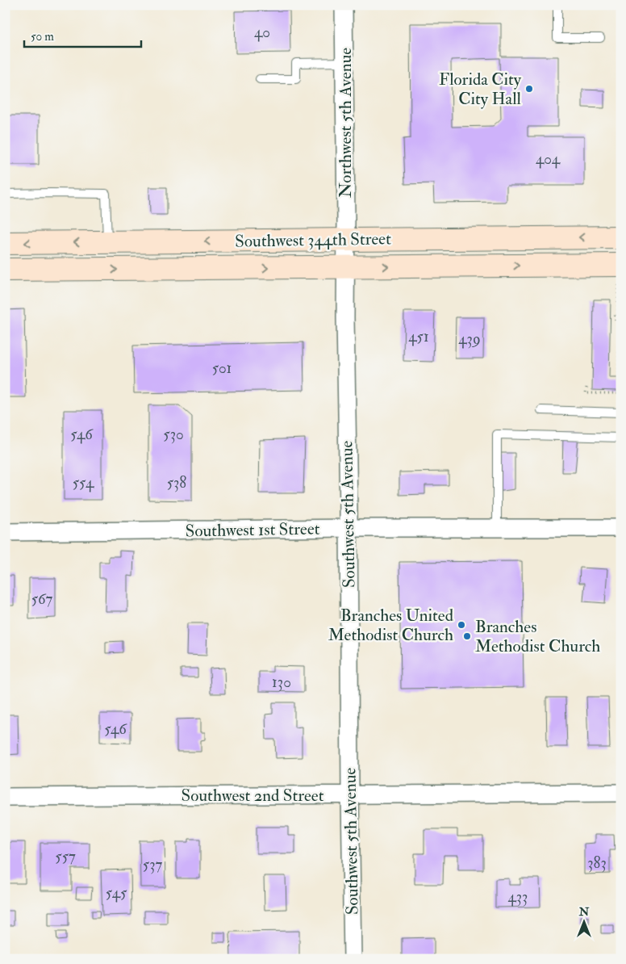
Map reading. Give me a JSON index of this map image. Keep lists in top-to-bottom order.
{
  "streets": {
    "main road": ["Southwest 344th Street"],
    "street": [
      "Northwest 5th Avenue",
      "Southwest 5th Avenue",
      "Southwest 1st Street",
      "Southwest 2nd Street"
    ]
  },
  "crossings": [
    ["Northwest 5th Avenue", "Southwest 344th Street"],
    ["Northwest 5th Avenue", "Southwest 5th Avenue"],
    ["Southwest 344th Street", "Southwest 5th Avenue"],
    ["Southwest 5th Avenue", "Southwest 1st Street"],
    ["Southwest 5th Avenue", "Southwest 2nd Street"]
  ],
  "places": ["Florida City City Hall", "Branches United Methodist Church", "Branches Methodist Church"],
  "house_numbers": [
    "40",
    "404",
    "451",
    "439",
    "501",
    "546",
    "530",
    "554",
    "538",
    "567",
    "130",
    "546",
    "557",
    "383",
    "537",
    "545",
    "433"
  ],
  "scale_bar": "50 m",
  "north": "top"
}
